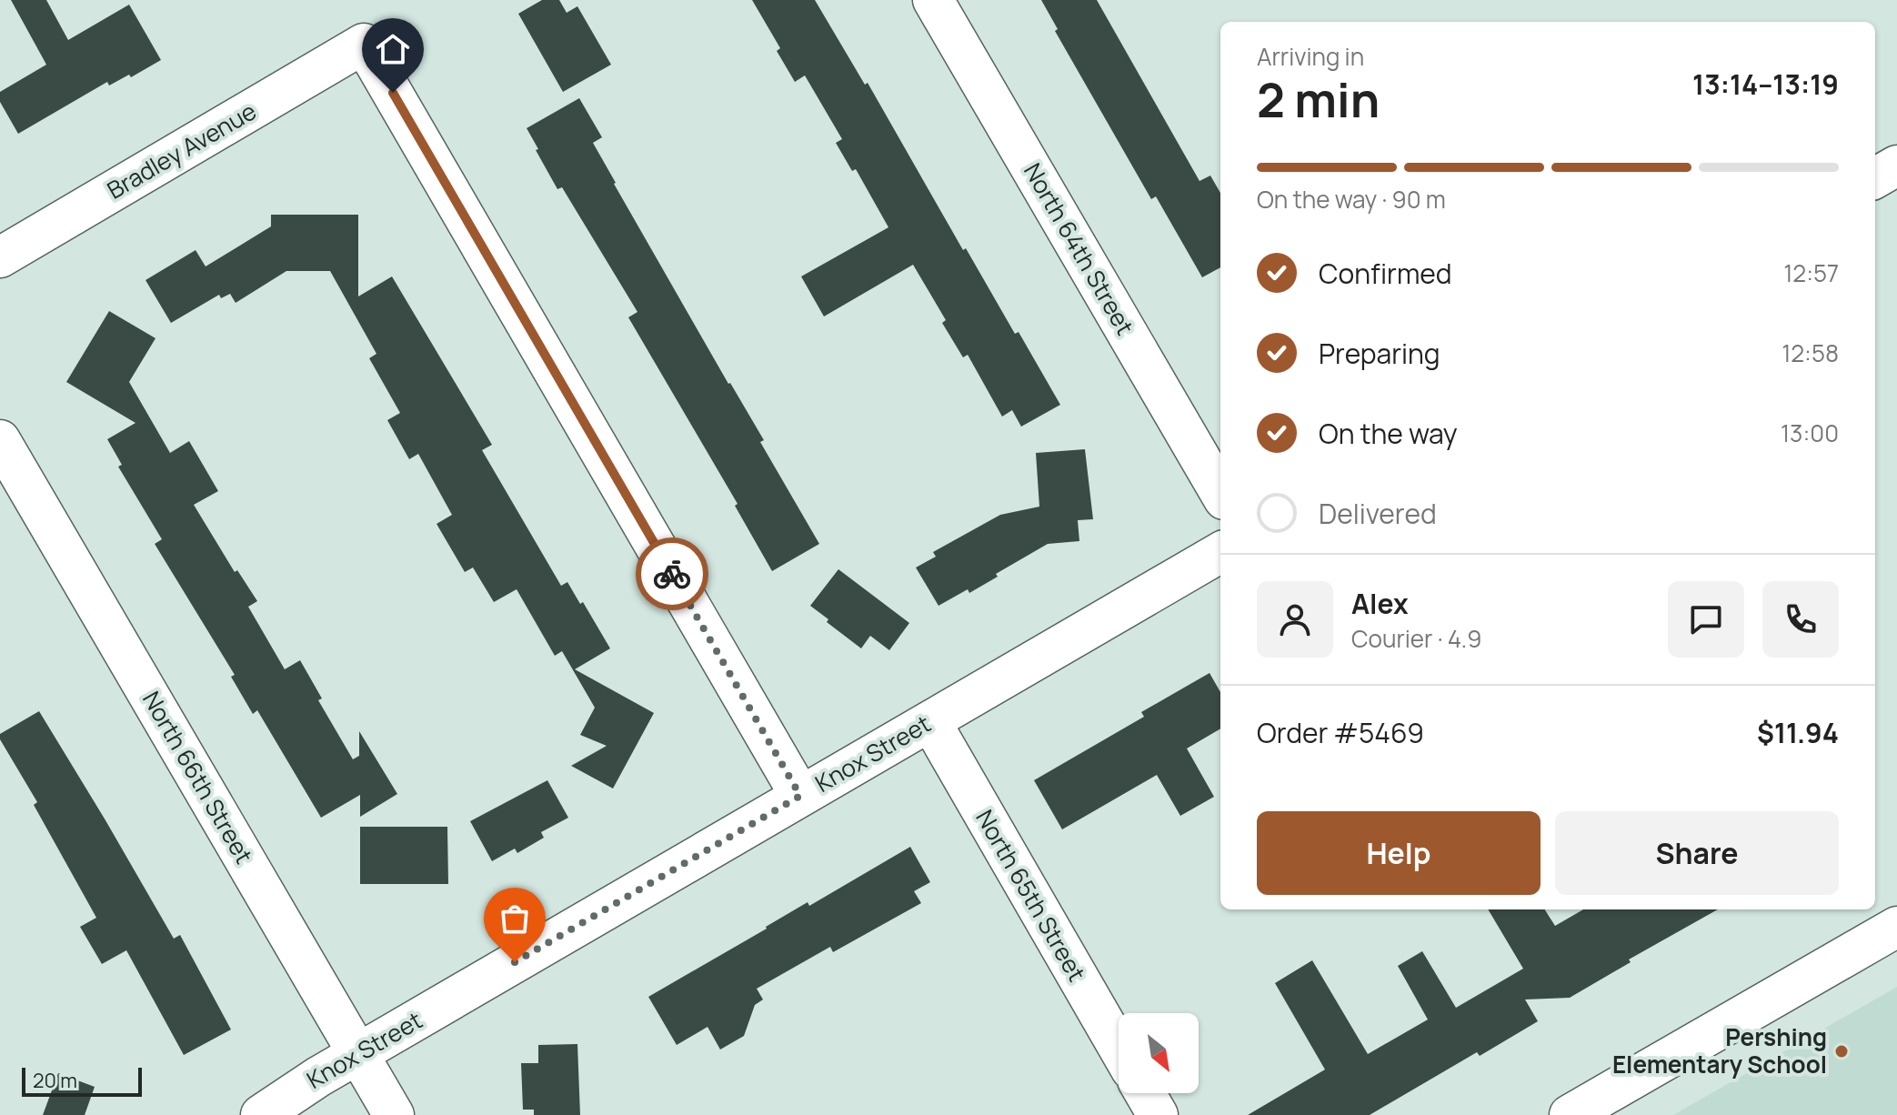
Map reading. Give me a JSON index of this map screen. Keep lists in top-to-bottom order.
{
  "streets": {
    "street": [
      "Bradley Avenue",
      "North 64th Street",
      "Knox Street",
      "North 66th Street",
      "North 65th Street"
    ]
  },
  "crossings": [
    ["Bradley Avenue", "Knox Street"],
    ["Knox Street", "North 66th Street"],
    ["Knox Street", "North 65th Street"]
  ],
  "places": ["Pershing Elementary School"],
  "scale_bar": "20 m",
  "north": "bottom right",
  "page": {
    "heading": ["2 min", "Arriving in", "13:14–13:19"],
    "panel": [
      "Alex",
      "Courier · 4.9",
      "Order #5469",
      "$11.94"
    ],
    "bar": "On the way · 90 m",
    "list": [
      ["Confirmed", "12:57"],
      ["Preparing", "12:58"],
      ["On the way", "13:00"],
      "Delivered"
    ],
    "buttons": ["Help", "Share"],
    "scale": "20 m"
  }
}
